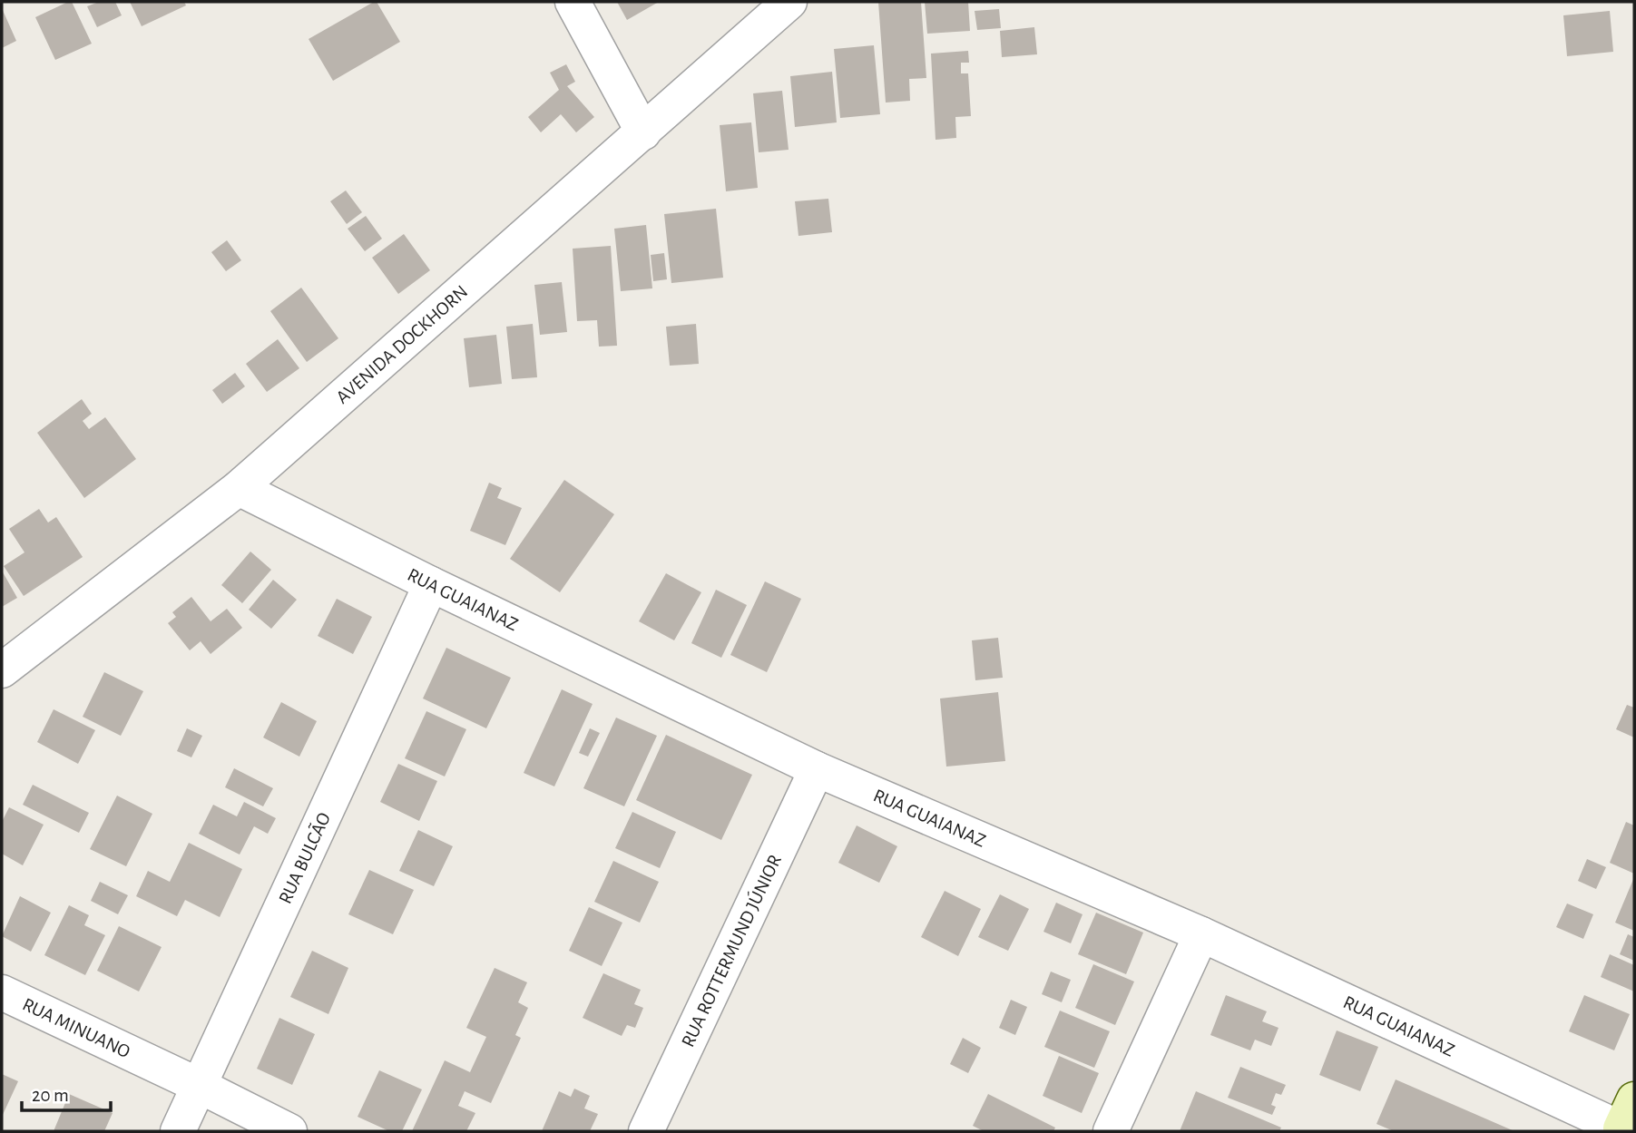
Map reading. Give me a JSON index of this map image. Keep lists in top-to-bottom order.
{
  "streets": {
    "street": [
      "AVENIDA DOCKHORN",
      "RUA GUAIANAZ",
      "RUA BULCÃO",
      "RUA ROTTERMUND JÚNIOR",
      "RUA MINUANO"
    ]
  },
  "crossings": [
    ["AVENIDA DOCKHORN", "RUA GUAIANAZ"],
    ["RUA GUAIANAZ", "RUA BULCÃO"],
    ["RUA GUAIANAZ", "RUA ROTTERMUND JÚNIOR"],
    ["RUA BULCÃO", "RUA MINUANO"]
  ],
  "scale_bar": "20 m"
}
